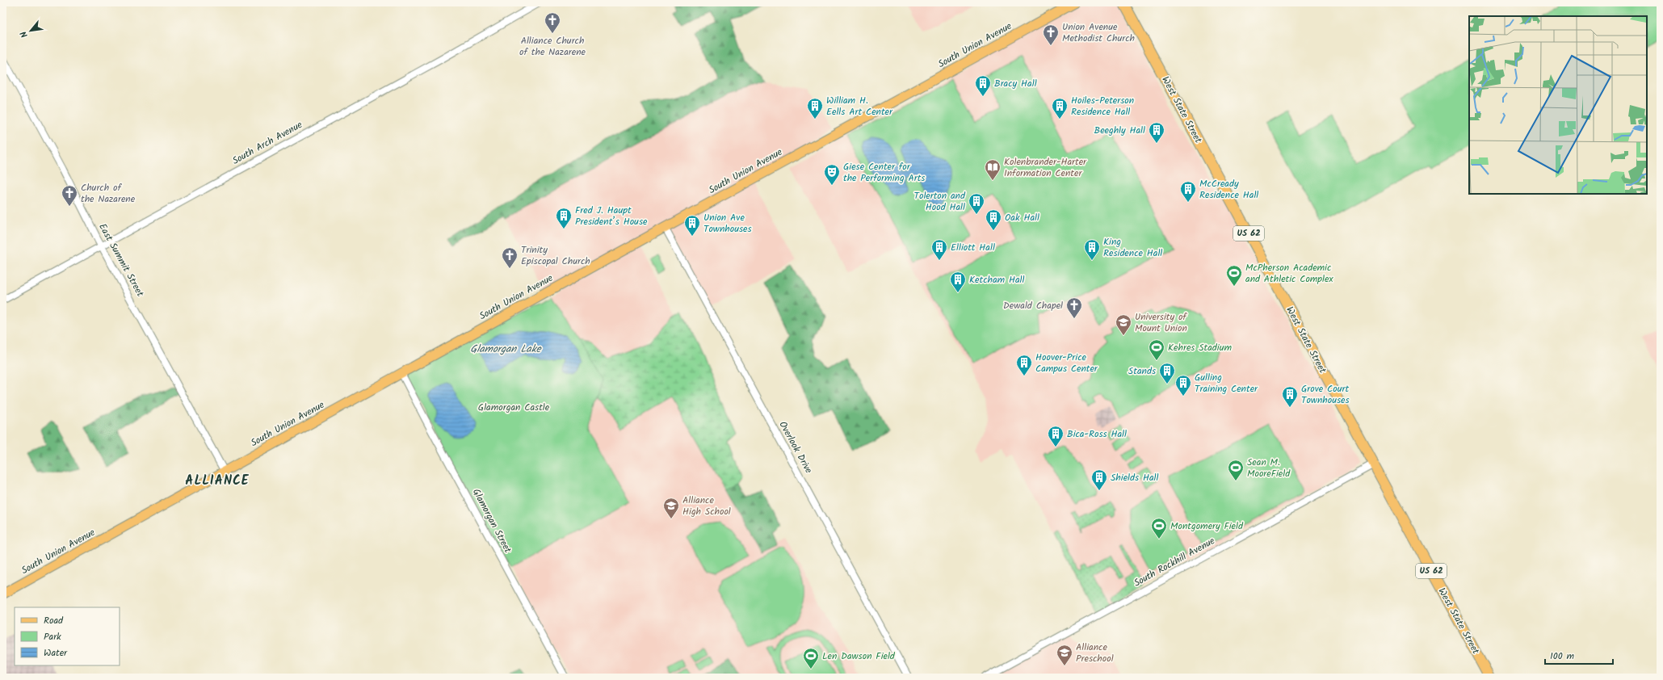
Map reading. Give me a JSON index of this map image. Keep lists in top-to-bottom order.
{
  "streets": {
    "highway": ["West State Street", "US 62"],
    "main road": ["South Union Avenue"],
    "street": [
      "South Arch Avenue",
      "East Summit Street",
      "Overlook Drive",
      "Glamorgan Street",
      "South Rockhill Avenue"
    ]
  },
  "crossings": [
    ["South Union Avenue", "East Summit Street"],
    ["South Union Avenue", "Overlook Drive"],
    ["South Union Avenue", "Glamorgan Street"],
    ["West State Street", "South Rockhill Avenue"],
    ["South Arch Avenue", "East Summit Street"]
  ],
  "districts": ["ALLIANCE"],
  "water": ["Glamorgan Lake"],
  "parks": ["Glamorgan Castle"],
  "places": {
    "church": [
      "Alliance Church of the Nazarene",
      "Union Avenue Methodist Church",
      "Church of the Nazarene",
      "Trinity Episcopal Church",
      "Dewald Chapel"
    ],
    "building": [
      "Bracy Hall",
      "William H. Eells Art Center",
      "Hoiles-Peterson Residence Hall",
      "Beeghly Hall",
      "McCready Residence Hall",
      "Tolerton and Hood Hall",
      "Fred J. Haupt President’s House",
      "Oak Hall",
      "Union Ave Townhouses",
      "Elliott Hall",
      "King Residence Hall",
      "Ketcham Hall",
      "Hoover-Price Campus Center",
      "Stands",
      "Gulling Training Center",
      "Grove Court Townhouses",
      "Bica-Ross Hall",
      "Shields Hall"
    ],
    "library": ["Kolenbrander-Harter Information Center"],
    "theatre": ["Giese Center for the Performing Arts"],
    "sports": [
      "McPherson Academic and Athletic Complex",
      "Kehres Stadium",
      "Sean M. MooreField",
      "Montgomery Field",
      "Len Dawson Field"
    ],
    "school or university": ["University of Mount Union", "Alliance High School", "Alliance Preschool"]
  },
  "legend": ["Road", "Park", "Water"],
  "scale_bar": "100 m",
  "north": "bottom left"
}
